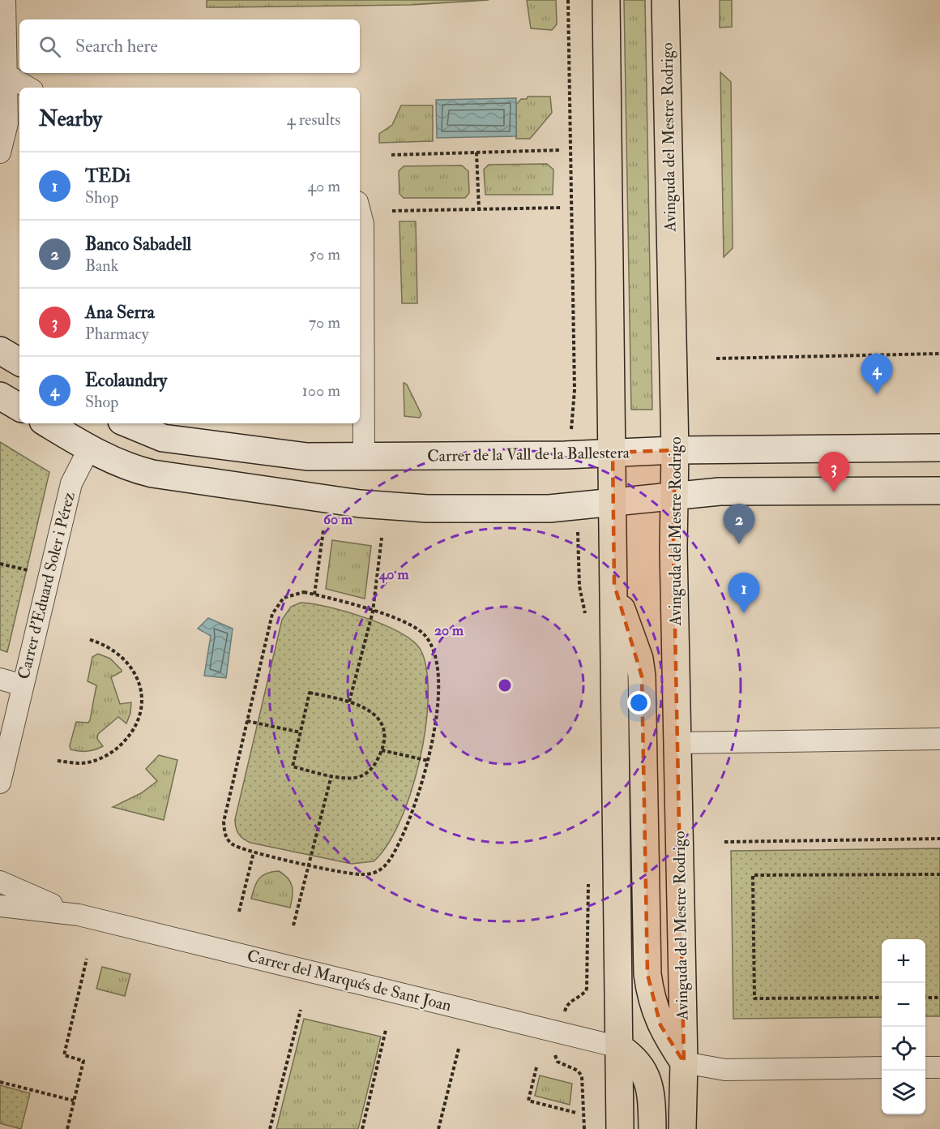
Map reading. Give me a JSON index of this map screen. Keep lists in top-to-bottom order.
{
  "streets": {
    "main road": ["Avinguda del Mestre Rodrigo"],
    "street": ["Carrer de la Vall de la Ballestera", "Carrer d'Eduard Soler i Pérez", "Carrer del Marqués de Sant Joan"]
  },
  "crossings": [
    ["Avinguda del Mestre Rodrigo", "Carrer de la Vall de la Ballestera"],
    ["Avinguda del Mestre Rodrigo", "Carrer del Marqués de Sant Joan"]
  ],
  "page": {
    "search": "Search here",
    "heading": ["Nearby", "4 results"],
    "list": [
      {
        "mark": "1",
        "name": "TEDi",
        "note": "Shop",
        "value": "40 m"
      },
      {
        "mark": "2",
        "name": "Banco Sabadell",
        "note": "Bank",
        "value": "50 m"
      },
      {
        "mark": "3",
        "name": "Ana Serra",
        "note": "Pharmacy",
        "value": "70 m"
      },
      {
        "mark": "4",
        "name": "Ecolaundry",
        "note": "Shop",
        "value": "100 m"
      }
    ],
    "pins": [
      "4",
      "3",
      "2",
      "1"
    ],
    "map_buttons": ["+", "−"]
  },
  "rings": ["60 m", "40 m", "20 m"]
}
